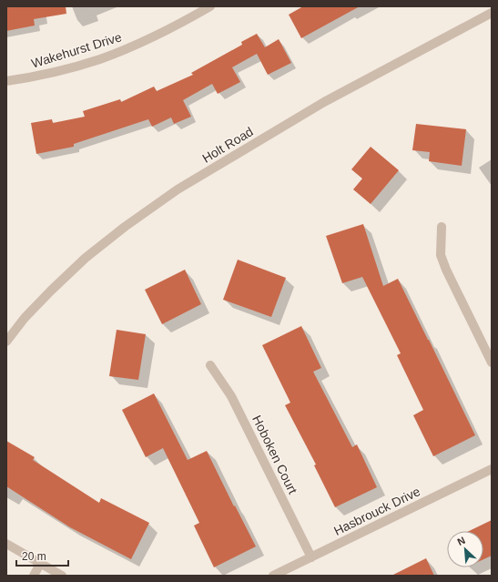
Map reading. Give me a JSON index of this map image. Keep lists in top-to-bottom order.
{
  "streets": {
    "street": [
      "Wakehurst Drive",
      "Holt Road",
      "Hoboken Court",
      "Hasbrouck Drive"
    ]
  },
  "crossings": [
    ["Hoboken Court", "Hasbrouck Drive"]
  ],
  "scale_bar": "20 m",
  "north": "top left"
}
